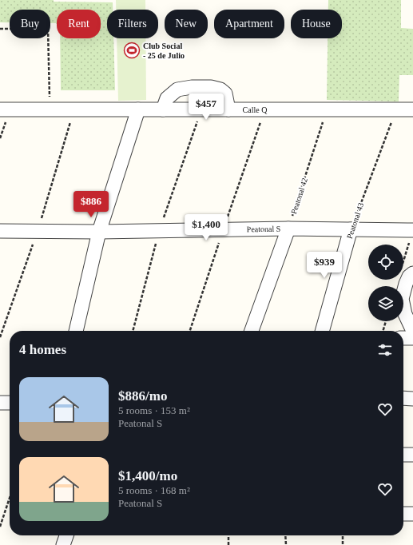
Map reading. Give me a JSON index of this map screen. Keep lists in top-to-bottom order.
{
  "streets": {
    "street": ["Calle Q", "Peatonal 43", "Peatonal S"],
    "path": ["Peatonal 42"]
  },
  "crossings": [
    ["Calle Q", "Peatonal 42"],
    ["Calle Q", "Peatonal 43"],
    ["Peatonal 42", "Peatonal S"],
    ["Peatonal 43", "Peatonal S"]
  ],
  "places": {
    "sports": ["Club Social - 25 de Julio"]
  },
  "page": {
    "chip": [
      "Buy",
      "Rent",
      "Filters",
      "New",
      "Apartment",
      "House"
    ],
    "price": [
      "$457",
      "$886",
      "$1,400",
      "$939"
    ],
    "heading": "4 homes",
    "list": [
      {
        "name": "$886/mo",
        "note": "5 rooms · 153 m² · Peatonal S"
      },
      {
        "name": "$1,400/mo",
        "note": "5 rooms · 168 m² · Peatonal S"
      }
    ]
  }
}
